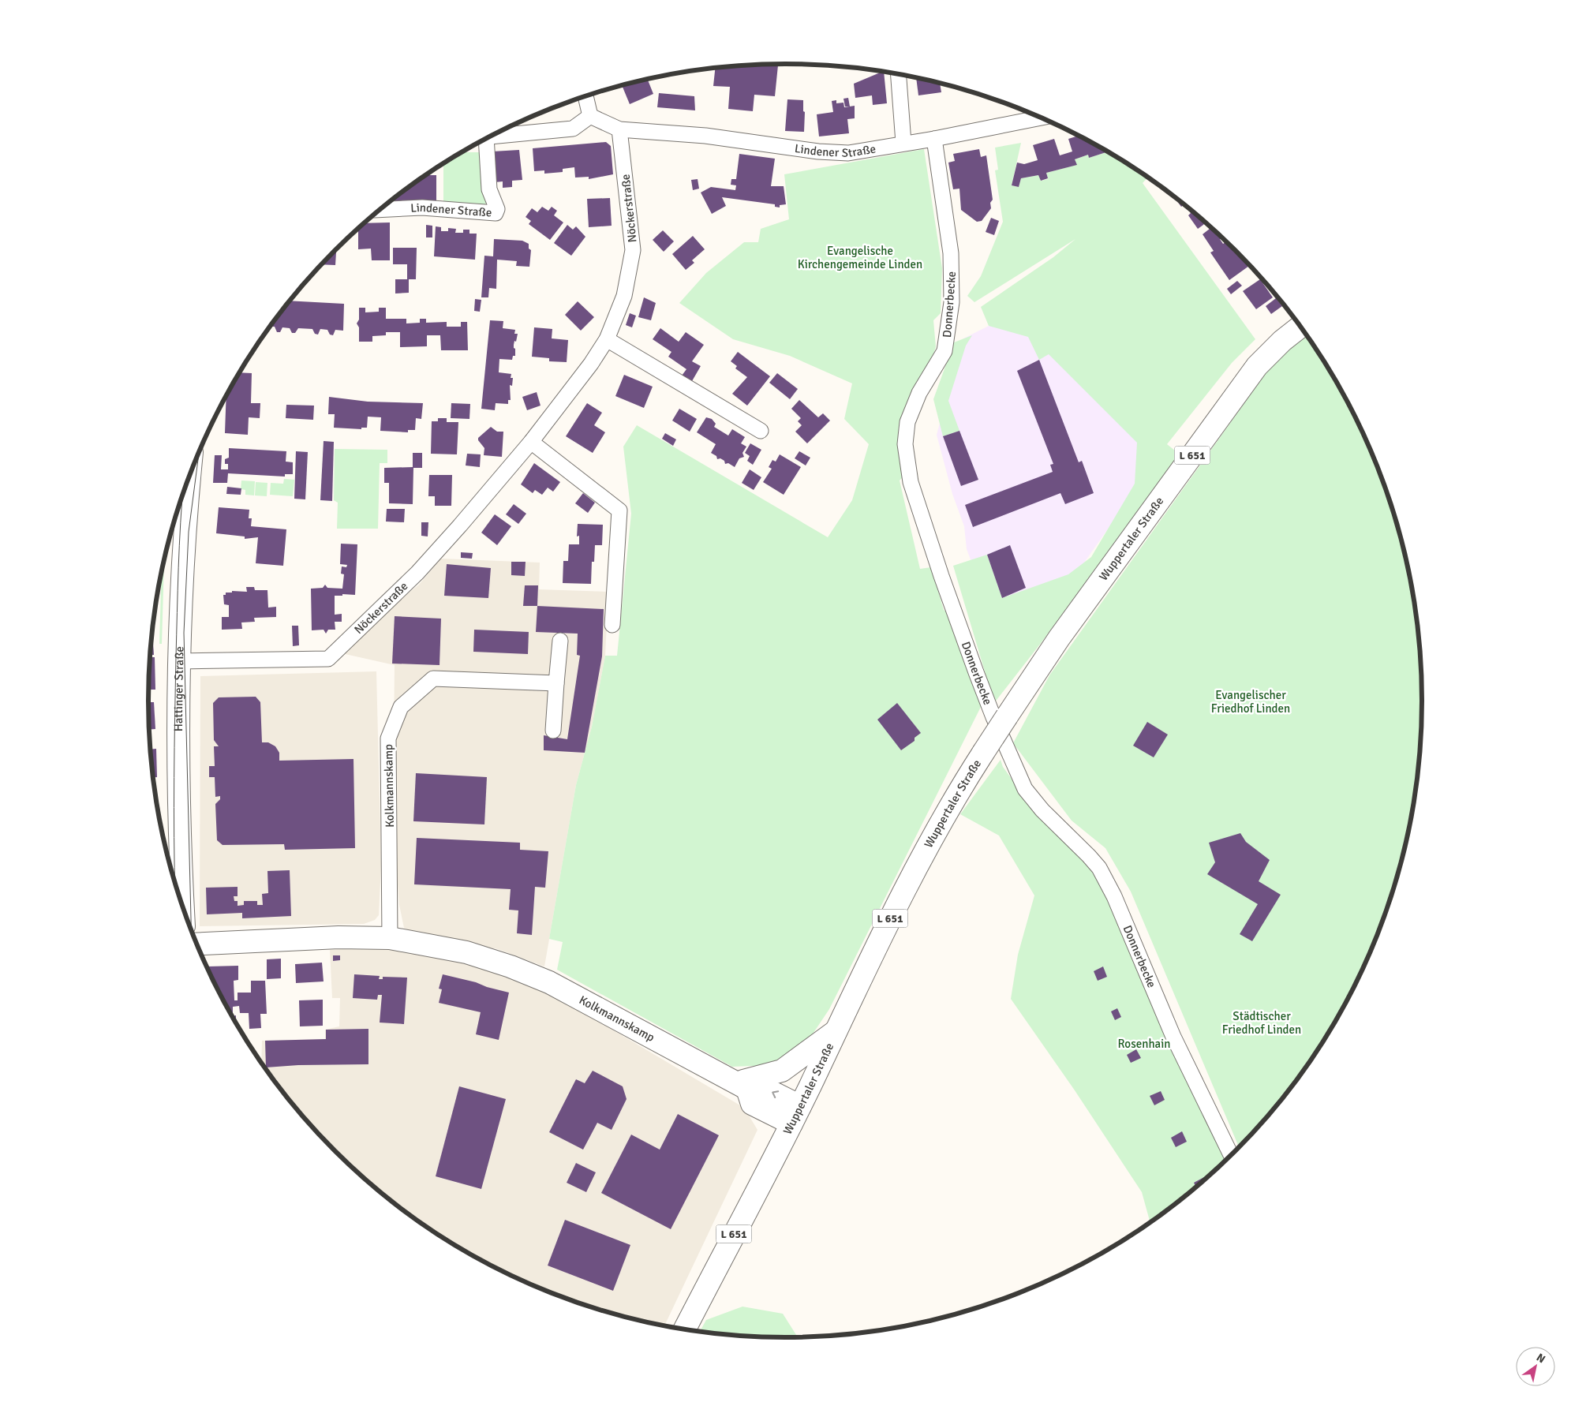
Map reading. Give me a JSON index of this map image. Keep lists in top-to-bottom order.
{
  "streets": {
    "street": [
      "Lindener Straße",
      "Nöckerstraße",
      "Donnerbecke",
      "L 651",
      "Wuppertaler Straße",
      "Hattinger Straße",
      "Kolkmannskamp"
    ]
  },
  "crossings": [
    ["Lindener Straße", "Nöckerstraße"],
    ["Lindener Straße", "Donnerbecke"],
    ["Nöckerstraße", "Hattinger Straße"],
    ["L 651", "Wuppertaler Straße"],
    ["L 651", "Kolkmannskamp"],
    ["Wuppertaler Straße", "Kolkmannskamp"]
  ],
  "parks": [
    "Evangelische Kirchengemeinde Linden",
    "Evangelischer Friedhof Linden",
    "Städtischer Friedhof Linden",
    "Rosenhain"
  ],
  "north": "top right"
}
